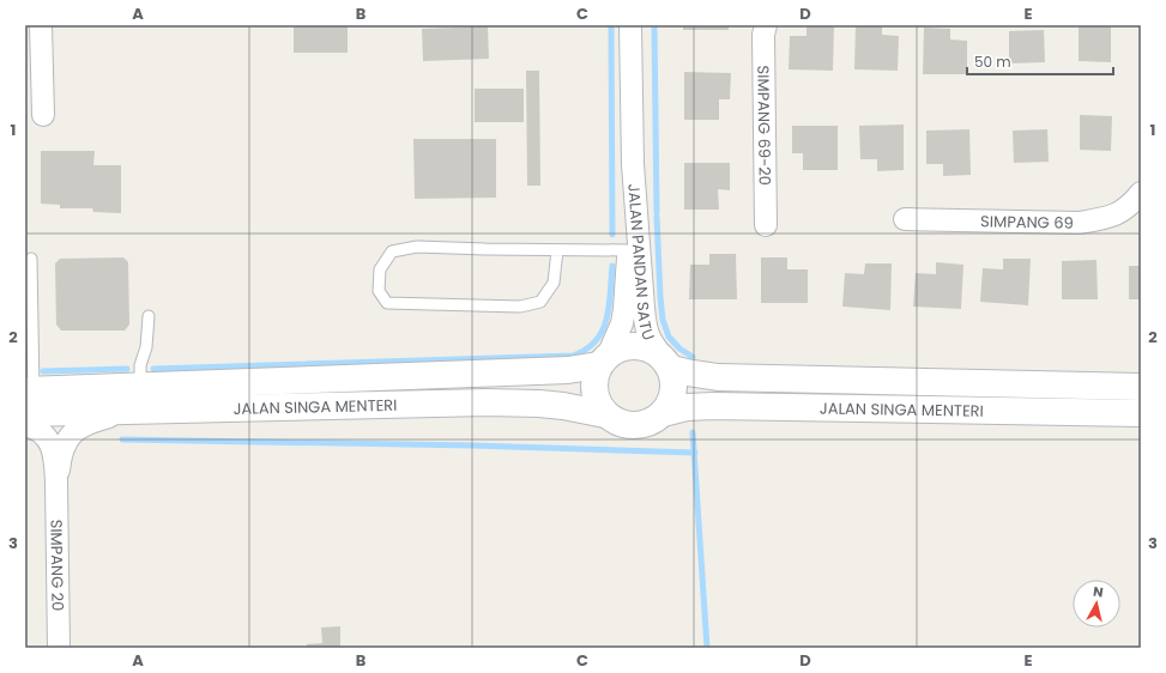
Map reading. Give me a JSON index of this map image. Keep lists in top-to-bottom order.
{
  "streets": {
    "main road": ["JALAN SINGA MENTERI"],
    "street": [
      "SIMPANG 69-20",
      "SIMPANG 69",
      "JALAN PANDAN SATU",
      "SIMPANG 20"
    ]
  },
  "crossings": [
    ["JALAN PANDAN SATU", "JALAN SINGA MENTERI"]
  ],
  "scale_bar": "50 m",
  "north": "top",
  "grid": {
    "columns": [
      "A",
      "B",
      "C",
      "D",
      "E"
    ],
    "rows": ["1", "2", "3"]
  }
}
